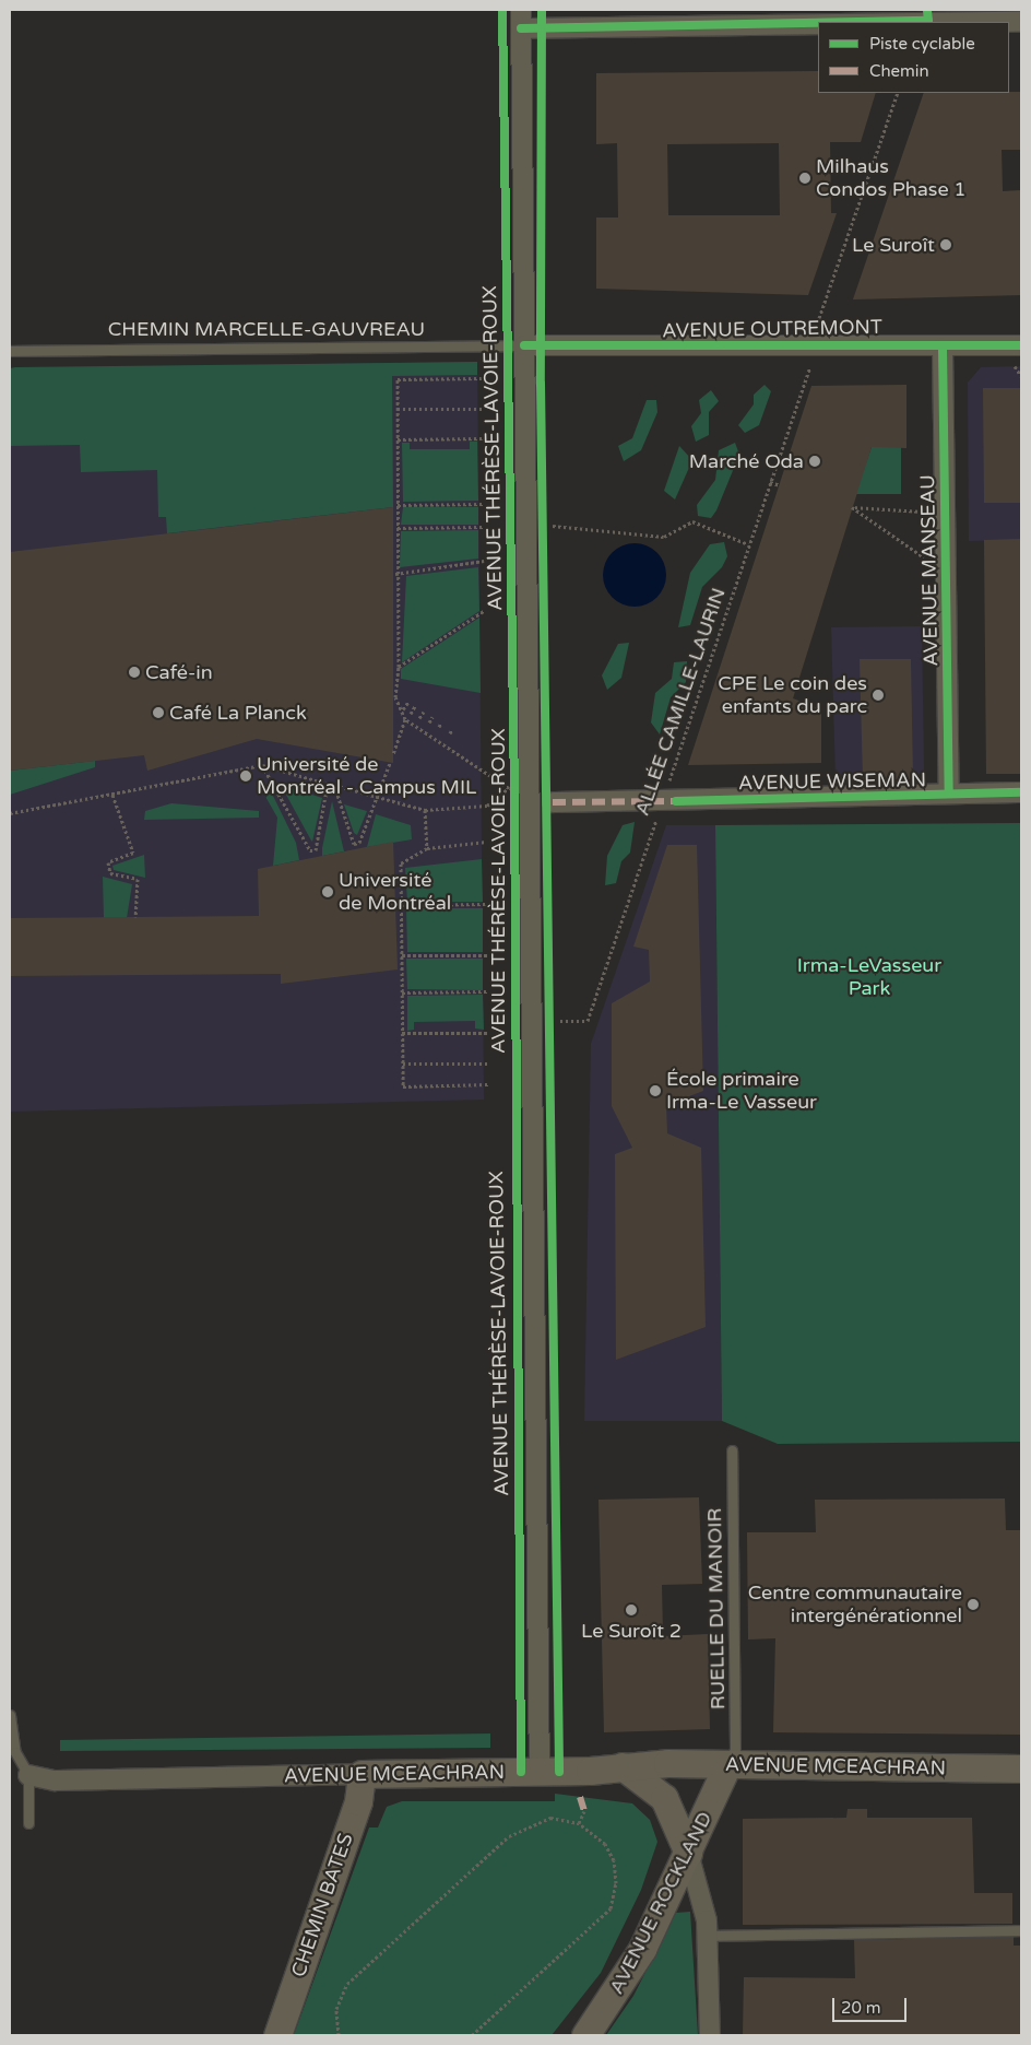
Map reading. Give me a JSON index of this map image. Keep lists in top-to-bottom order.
{
  "streets": {
    "street": [
      "AVENUE OUTREMONT",
      "AVENUE THÉRÈSE-LAVOIE-ROUX",
      "AVENUE MANSEAU",
      "AVENUE WISEMAN",
      "AVENUE MCEACHRAN",
      "AVENUE ROCKLAND",
      "CHEMIN BATES"
    ],
    "lane": ["CHEMIN MARCELLE-GAUVREAU", "RUELLE DU MANOIR"],
    "path": ["ALLÉE CAMILLE-LAURIN"]
  },
  "crossings": [
    ["CHEMIN MARCELLE-GAUVREAU", "AVENUE OUTREMONT"],
    ["CHEMIN MARCELLE-GAUVREAU", "AVENUE THÉRÈSE-LAVOIE-ROUX"],
    ["AVENUE OUTREMONT", "AVENUE THÉRÈSE-LAVOIE-ROUX"],
    ["AVENUE OUTREMONT", "AVENUE MANSEAU"],
    ["AVENUE THÉRÈSE-LAVOIE-ROUX", "AVENUE MCEACHRAN"],
    ["AVENUE MANSEAU", "AVENUE WISEMAN"],
    ["ALLÉE CAMILLE-LAURIN", "AVENUE WISEMAN"],
    ["RUELLE DU MANOIR", "AVENUE MCEACHRAN"],
    ["RUELLE DU MANOIR", "AVENUE ROCKLAND"],
    ["AVENUE MCEACHRAN", "AVENUE ROCKLAND"],
    ["AVENUE MCEACHRAN", "CHEMIN BATES"]
  ],
  "parks": ["Irma-LeVasseur Park"],
  "places": [
    "Milhaus Condos Phase 1",
    "Le Suroît",
    "Marché Oda",
    "Café-in",
    "CPE Le coin des enfants du parc",
    "Café La Planck",
    "Université de Montréal - Campus MIL",
    "Université de Montréal",
    "École primaire Irma-Le Vasseur",
    "Centre communautaire intergénérationnel",
    "Le Suroît 2"
  ],
  "legend": ["Piste cyclable", "Chemin"],
  "scale_bar": "20 m"
}
